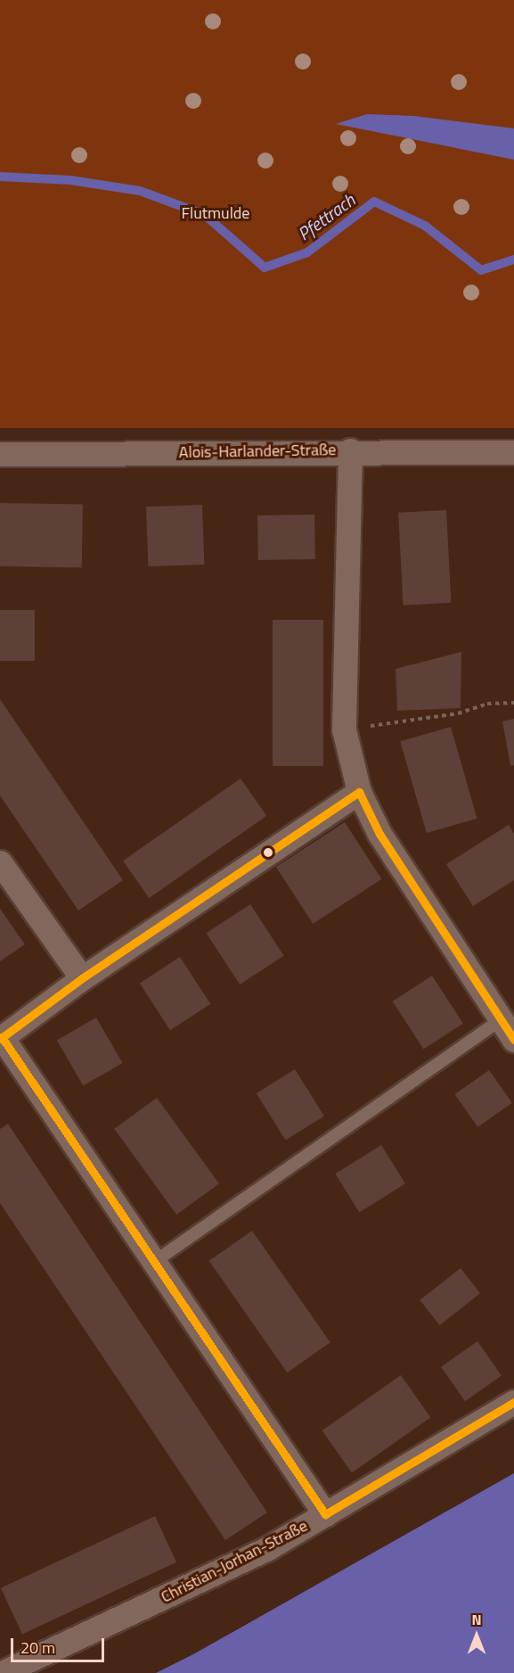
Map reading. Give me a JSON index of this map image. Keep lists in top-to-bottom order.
{
  "streets": {
    "street": ["Alois-Harlander-Straße", "Christian-Jorhan-Straße"]
  },
  "water": ["Pfettrach"],
  "parks": ["Flutmulde"],
  "scale_bar": "20 m",
  "north": "top"
}
